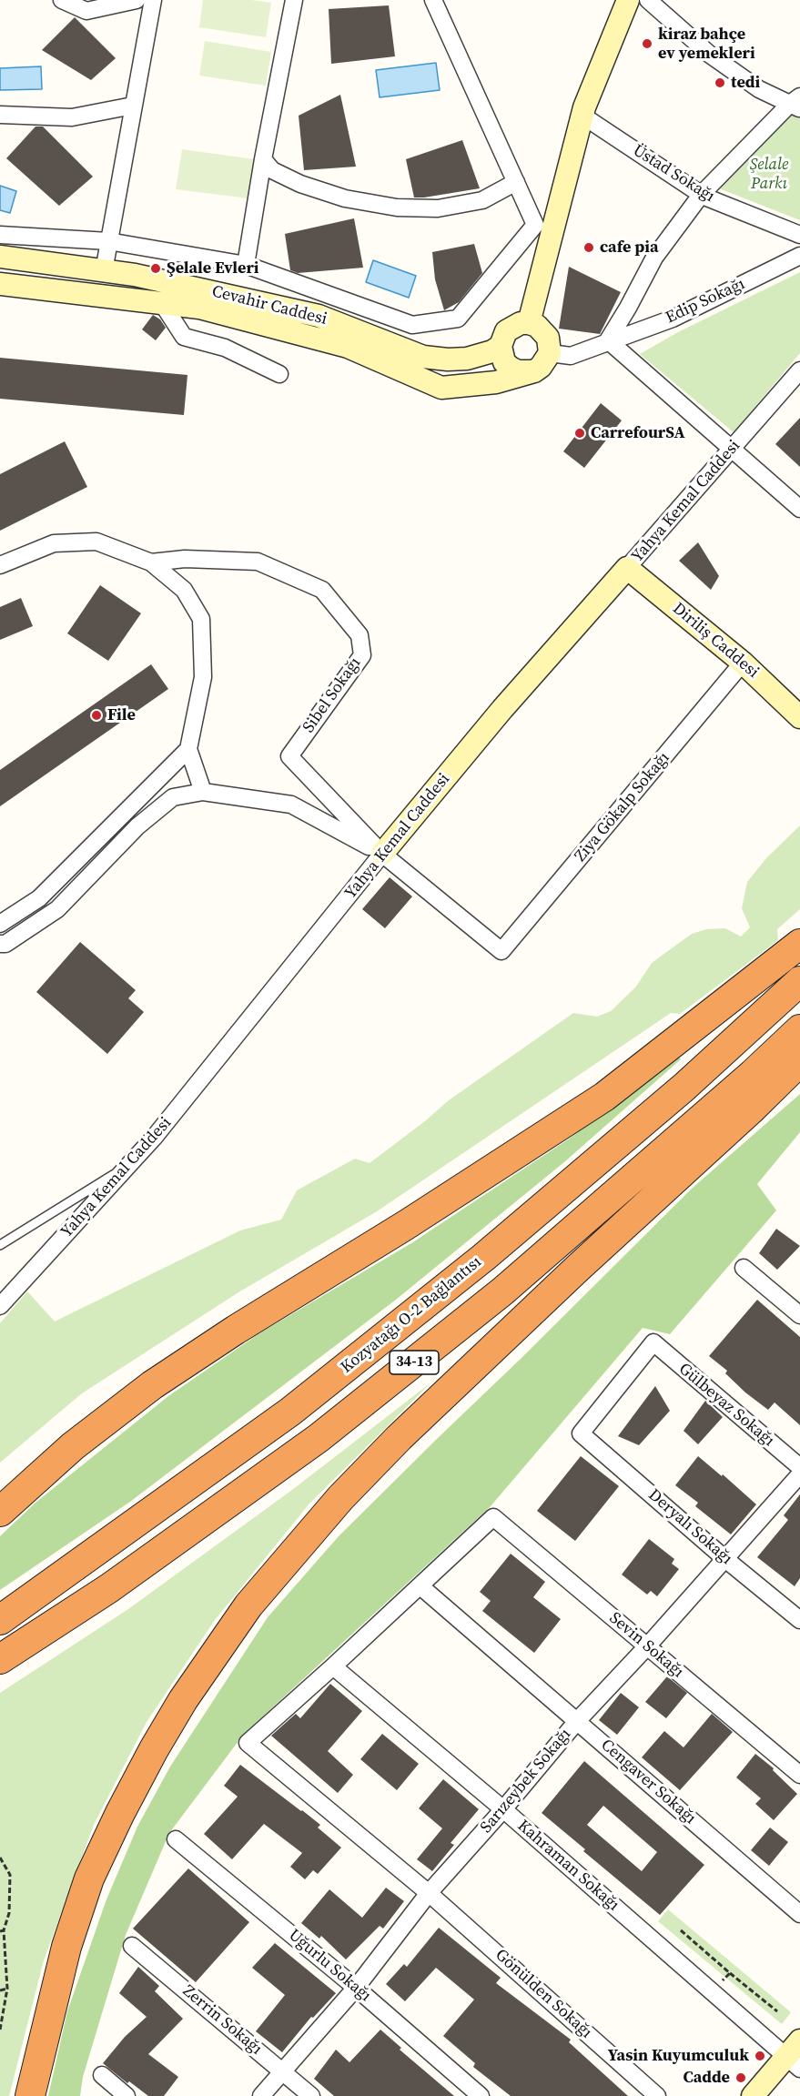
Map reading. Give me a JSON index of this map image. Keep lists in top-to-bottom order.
{
  "streets": {
    "highway": ["Kozyatağı O-2 Bağlantısı", "34-13"],
    "street": [
      "Üstad Sokağı",
      "Edip Sokağı",
      "Cevahir Caddesi",
      "Yahya Kemal Caddesi",
      "Diriliş Caddesi",
      "Sibel Sokağı",
      "Ziya Gökalp Sokağı",
      "Gülbeyaz Sokağı",
      "Deryalı Sokağı",
      "Sevin Sokağı",
      "Sarızeybek Sokağı",
      "Cengaver Sokağı",
      "Kahraman Sokağı",
      "Uğurlu Sokağı",
      "Gönülden Sokağı",
      "Zerrin Sokağı"
    ]
  },
  "crossings": [
    ["Edip Sokağı", "Cevahir Caddesi"],
    ["Yahya Kemal Caddesi", "Diriliş Caddesi"],
    ["Yahya Kemal Caddesi", "Sibel Sokağı"],
    ["Yahya Kemal Caddesi", "Ziya Gökalp Sokağı"],
    ["Diriliş Caddesi", "Ziya Gökalp Sokağı"],
    ["Sibel Sokağı", "Ziya Gökalp Sokağı"],
    ["Gülbeyaz Sokağı", "Deryalı Sokağı"],
    ["Deryalı Sokağı", "Sarızeybek Sokağı"],
    ["Sevin Sokağı", "Sarızeybek Sokağı"],
    ["Sevin Sokağı", "Cengaver Sokağı"],
    ["Sarızeybek Sokağı", "Cengaver Sokağı"],
    ["Sarızeybek Sokağı", "Kahraman Sokağı"],
    ["Sarızeybek Sokağı", "Uğurlu Sokağı"],
    ["Sarızeybek Sokağı", "Gönülden Sokağı"],
    ["Sarızeybek Sokağı", "Zerrin Sokağı"],
    ["Kahraman Sokağı", "Gönülden Sokağı"]
  ],
  "parks": ["Şelale Parkı"],
  "places": [
    "kiraz bahçe ev yemekleri",
    "tedi",
    "cafe pia",
    "Şelale Evleri",
    "CarrefourSA",
    "File",
    "Yasin Kuyumculuk",
    "Cadde"
  ]
}
